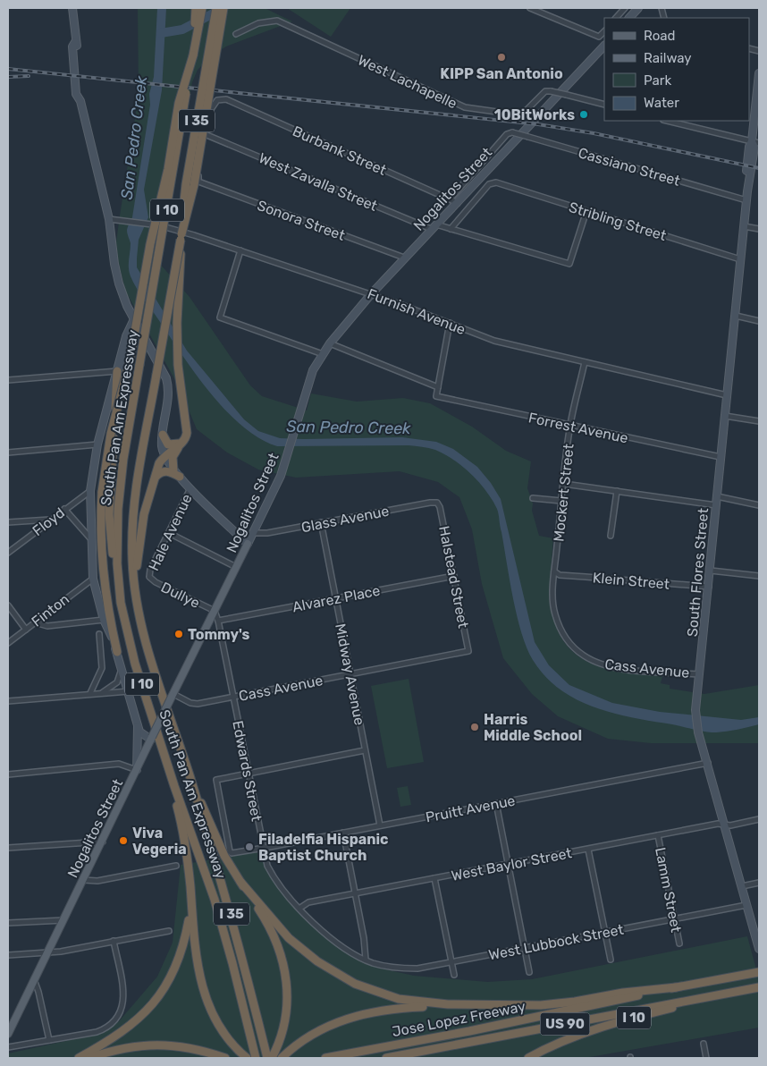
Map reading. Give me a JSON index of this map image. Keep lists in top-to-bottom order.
{
  "streets": {
    "highway": [
      "I 35",
      "I 10",
      "South Pan Am Expressway",
      "Jose Lopez Freeway",
      "US 90"
    ],
    "main road": ["Nogalitos Street", "South Flores Street"],
    "street": [
      "West Lachapelle",
      "Burbank Street",
      "Cassiano Street",
      "West Zavalla Street",
      "Sonora Street",
      "Stribling Street",
      "Furnish Avenue",
      "Forrest Avenue",
      "Mockert Street",
      "Glass Avenue",
      "Floyd",
      "Hale Avenue",
      "Halstead Street",
      "Klein Street",
      "Dullye",
      "Alvarez Place",
      "Finton",
      "Cass Avenue",
      "Midway Avenue",
      "Edwards Street",
      "Pruitt Avenue",
      "West Baylor Street",
      "Lamm Street",
      "West Lubbock Street"
    ]
  },
  "crossings": [
    ["Burbank Street", "West Zavalla Street"],
    ["Burbank Street", "Nogalitos Street"],
    ["Burbank Street", "Sonora Street"],
    ["Cassiano Street", "Nogalitos Street"],
    ["Cassiano Street", "South Flores Street"],
    ["West Zavalla Street", "Nogalitos Street"],
    ["West Zavalla Street", "Sonora Street"],
    ["West Zavalla Street", "Stribling Street"],
    ["Nogalitos Street", "Sonora Street"],
    ["Nogalitos Street", "Furnish Avenue"],
    ["Nogalitos Street", "Glass Avenue"],
    ["Nogalitos Street", "Dullye"],
    ["Nogalitos Street", "Cass Avenue"],
    ["Nogalitos Street", "Edwards Street"],
    ["I 10", "South Pan Am Expressway"],
    ["I 10", "Jose Lopez Freeway"],
    ["Stribling Street", "South Flores Street"],
    ["Furnish Avenue", "Mockert Street"],
    ["Furnish Avenue", "South Flores Street"],
    ["Forrest Avenue", "Mockert Street"],
    ["Forrest Avenue", "South Flores Street"],
    ["Mockert Street", "Klein Street"],
    ["Mockert Street", "Cass Avenue"],
    ["Glass Avenue", "Halstead Street"],
    ["Glass Avenue", "Midway Avenue"],
    ["Hale Avenue", "Dullye"],
    ["South Flores Street", "Klein Street"],
    ["South Flores Street", "Cass Avenue"],
    ["South Flores Street", "Pruitt Avenue"],
    ["South Flores Street", "West Baylor Street"],
    ["South Flores Street", "West Lubbock Street"],
    ["Halstead Street", "Alvarez Place"],
    ["Halstead Street", "Cass Avenue"],
    ["Klein Street", "Cass Avenue"],
    ["Dullye", "Edwards Street"],
    ["Alvarez Place", "Midway Avenue"],
    ["Alvarez Place", "Edwards Street"],
    ["Cass Avenue", "Midway Avenue"],
    ["Cass Avenue", "Edwards Street"],
    ["Midway Avenue", "Pruitt Avenue"],
    ["Edwards Street", "Pruitt Avenue"],
    ["Edwards Street", "West Baylor Street"],
    ["Edwards Street", "West Lubbock Street"],
    ["West Baylor Street", "Lamm Street"],
    ["Lamm Street", "West Lubbock Street"]
  ],
  "water": ["San Pedro Creek"],
  "places": [
    "KIPP San Antonio",
    "10BitWorks",
    "Tommy's",
    "Harris Middle School",
    "Viva Vegeria",
    "Filadelfia Hispanic Baptist Church"
  ],
  "legend": [
    "Road",
    "Railway",
    "Park",
    "Water"
  ]
}
